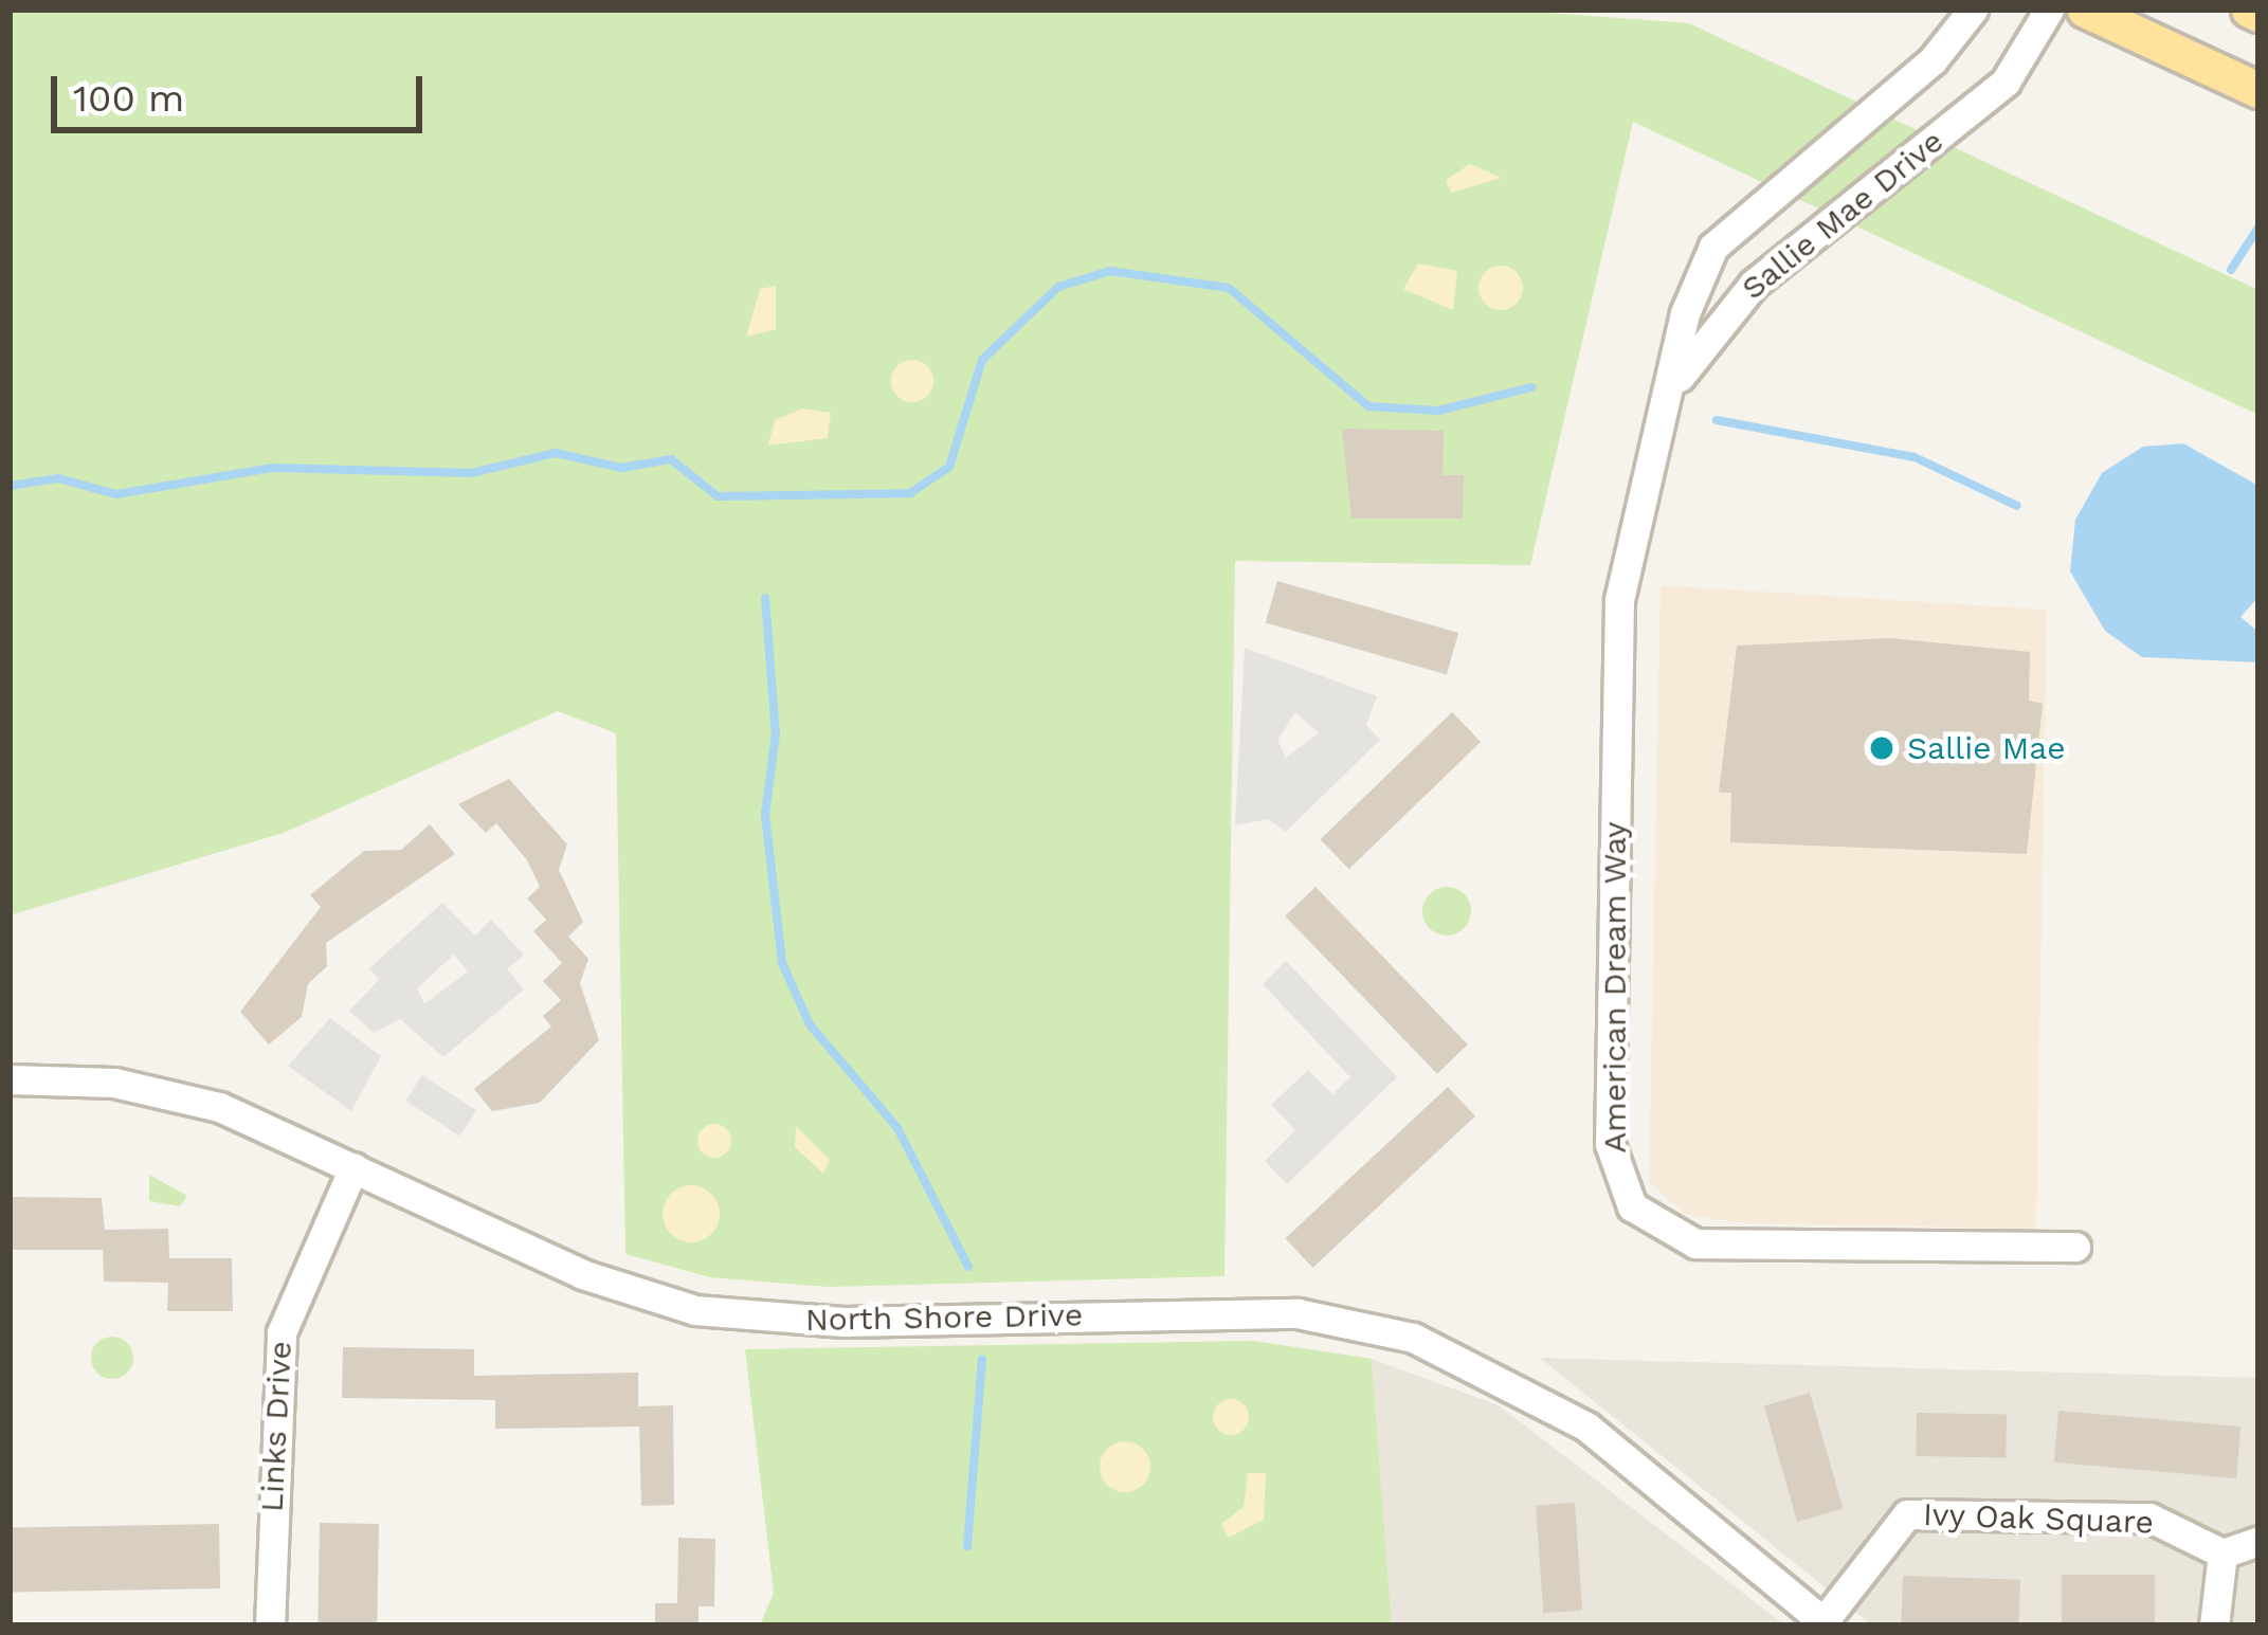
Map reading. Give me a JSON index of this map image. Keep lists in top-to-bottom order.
{
  "streets": {
    "street": [
      "Sallie Mae Drive",
      "American Dream Way",
      "North Shore Drive",
      "Links Drive",
      "Ivy Oak Square"
    ]
  },
  "crossings": [
    ["Sallie Mae Drive", "American Dream Way"],
    ["North Shore Drive", "Links Drive"],
    ["North Shore Drive", "Ivy Oak Square"]
  ],
  "places": ["Sallie Mae"],
  "scale_bar": "100 m"
}
